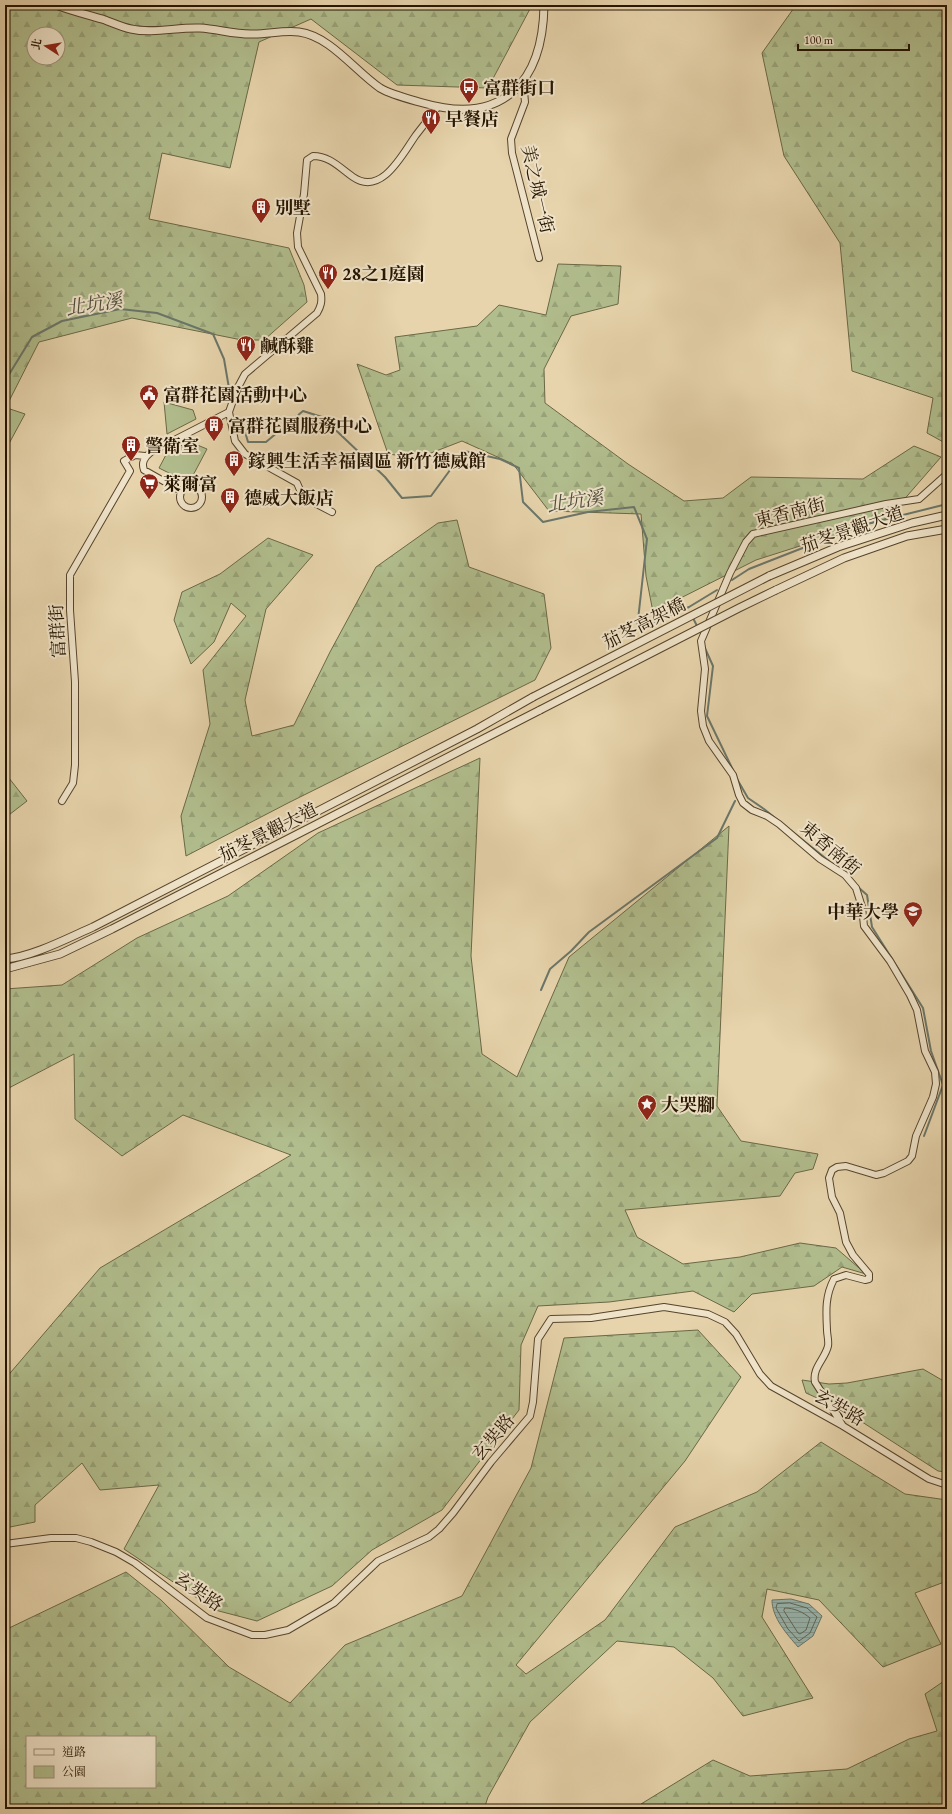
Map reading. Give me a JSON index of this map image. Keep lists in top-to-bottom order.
{
  "streets": {
    "street": [
      "美之城一街",
      "東香南街",
      "茄苳景觀大道",
      "茄苳高架橋",
      "富群街",
      "玄奘路"
    ]
  },
  "crossings": [
    ["東香南街", "玄奘路"],
    ["茄苳景觀大道", "茄苳高架橋"]
  ],
  "water": ["北坑溪"],
  "places": {
    "bus stop": ["富群街口"],
    "restaurant": ["早餐店", "28之1庭園", "鹹酥雞"],
    "building": [
      "別墅",
      "富群花園服務中心",
      "警衛室",
      "鎵興生活幸福園區 新竹德威館",
      "德威大飯店"
    ],
    "public building": ["富群花園活動中心"],
    "supermarket": ["萊爾富"],
    "school or university": ["中華大學"],
    "place": ["大哭腳"]
  },
  "legend": ["道路", "公園"],
  "scale_bar": "100 m",
  "north": "left"
}
